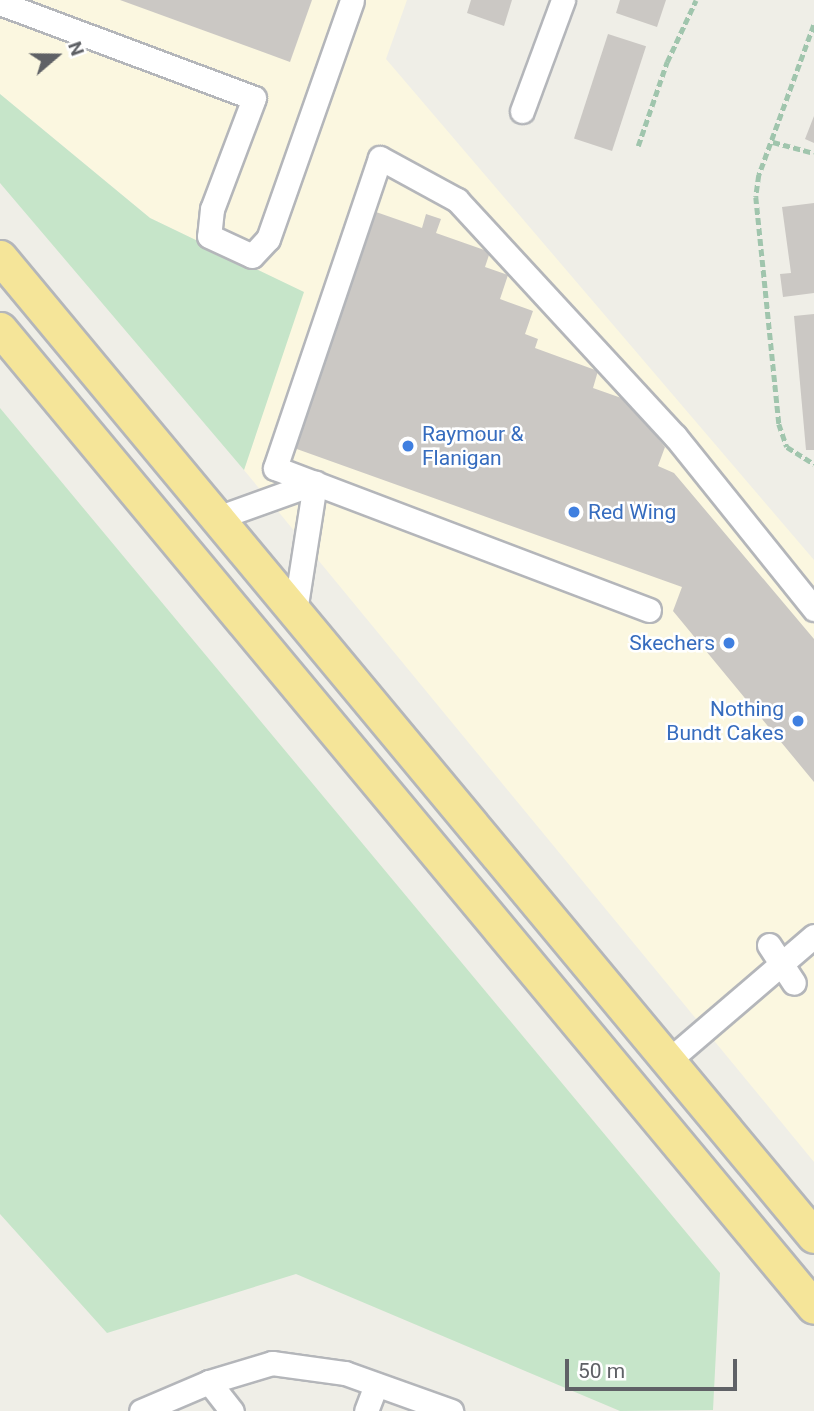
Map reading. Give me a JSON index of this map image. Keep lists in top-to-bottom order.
{
  "places": [
    "Raymour & Flanigan",
    "Red Wing",
    "Skechers",
    "Nothing Bundt Cakes"
  ],
  "scale_bar": "50 m",
  "north": "right"
}
